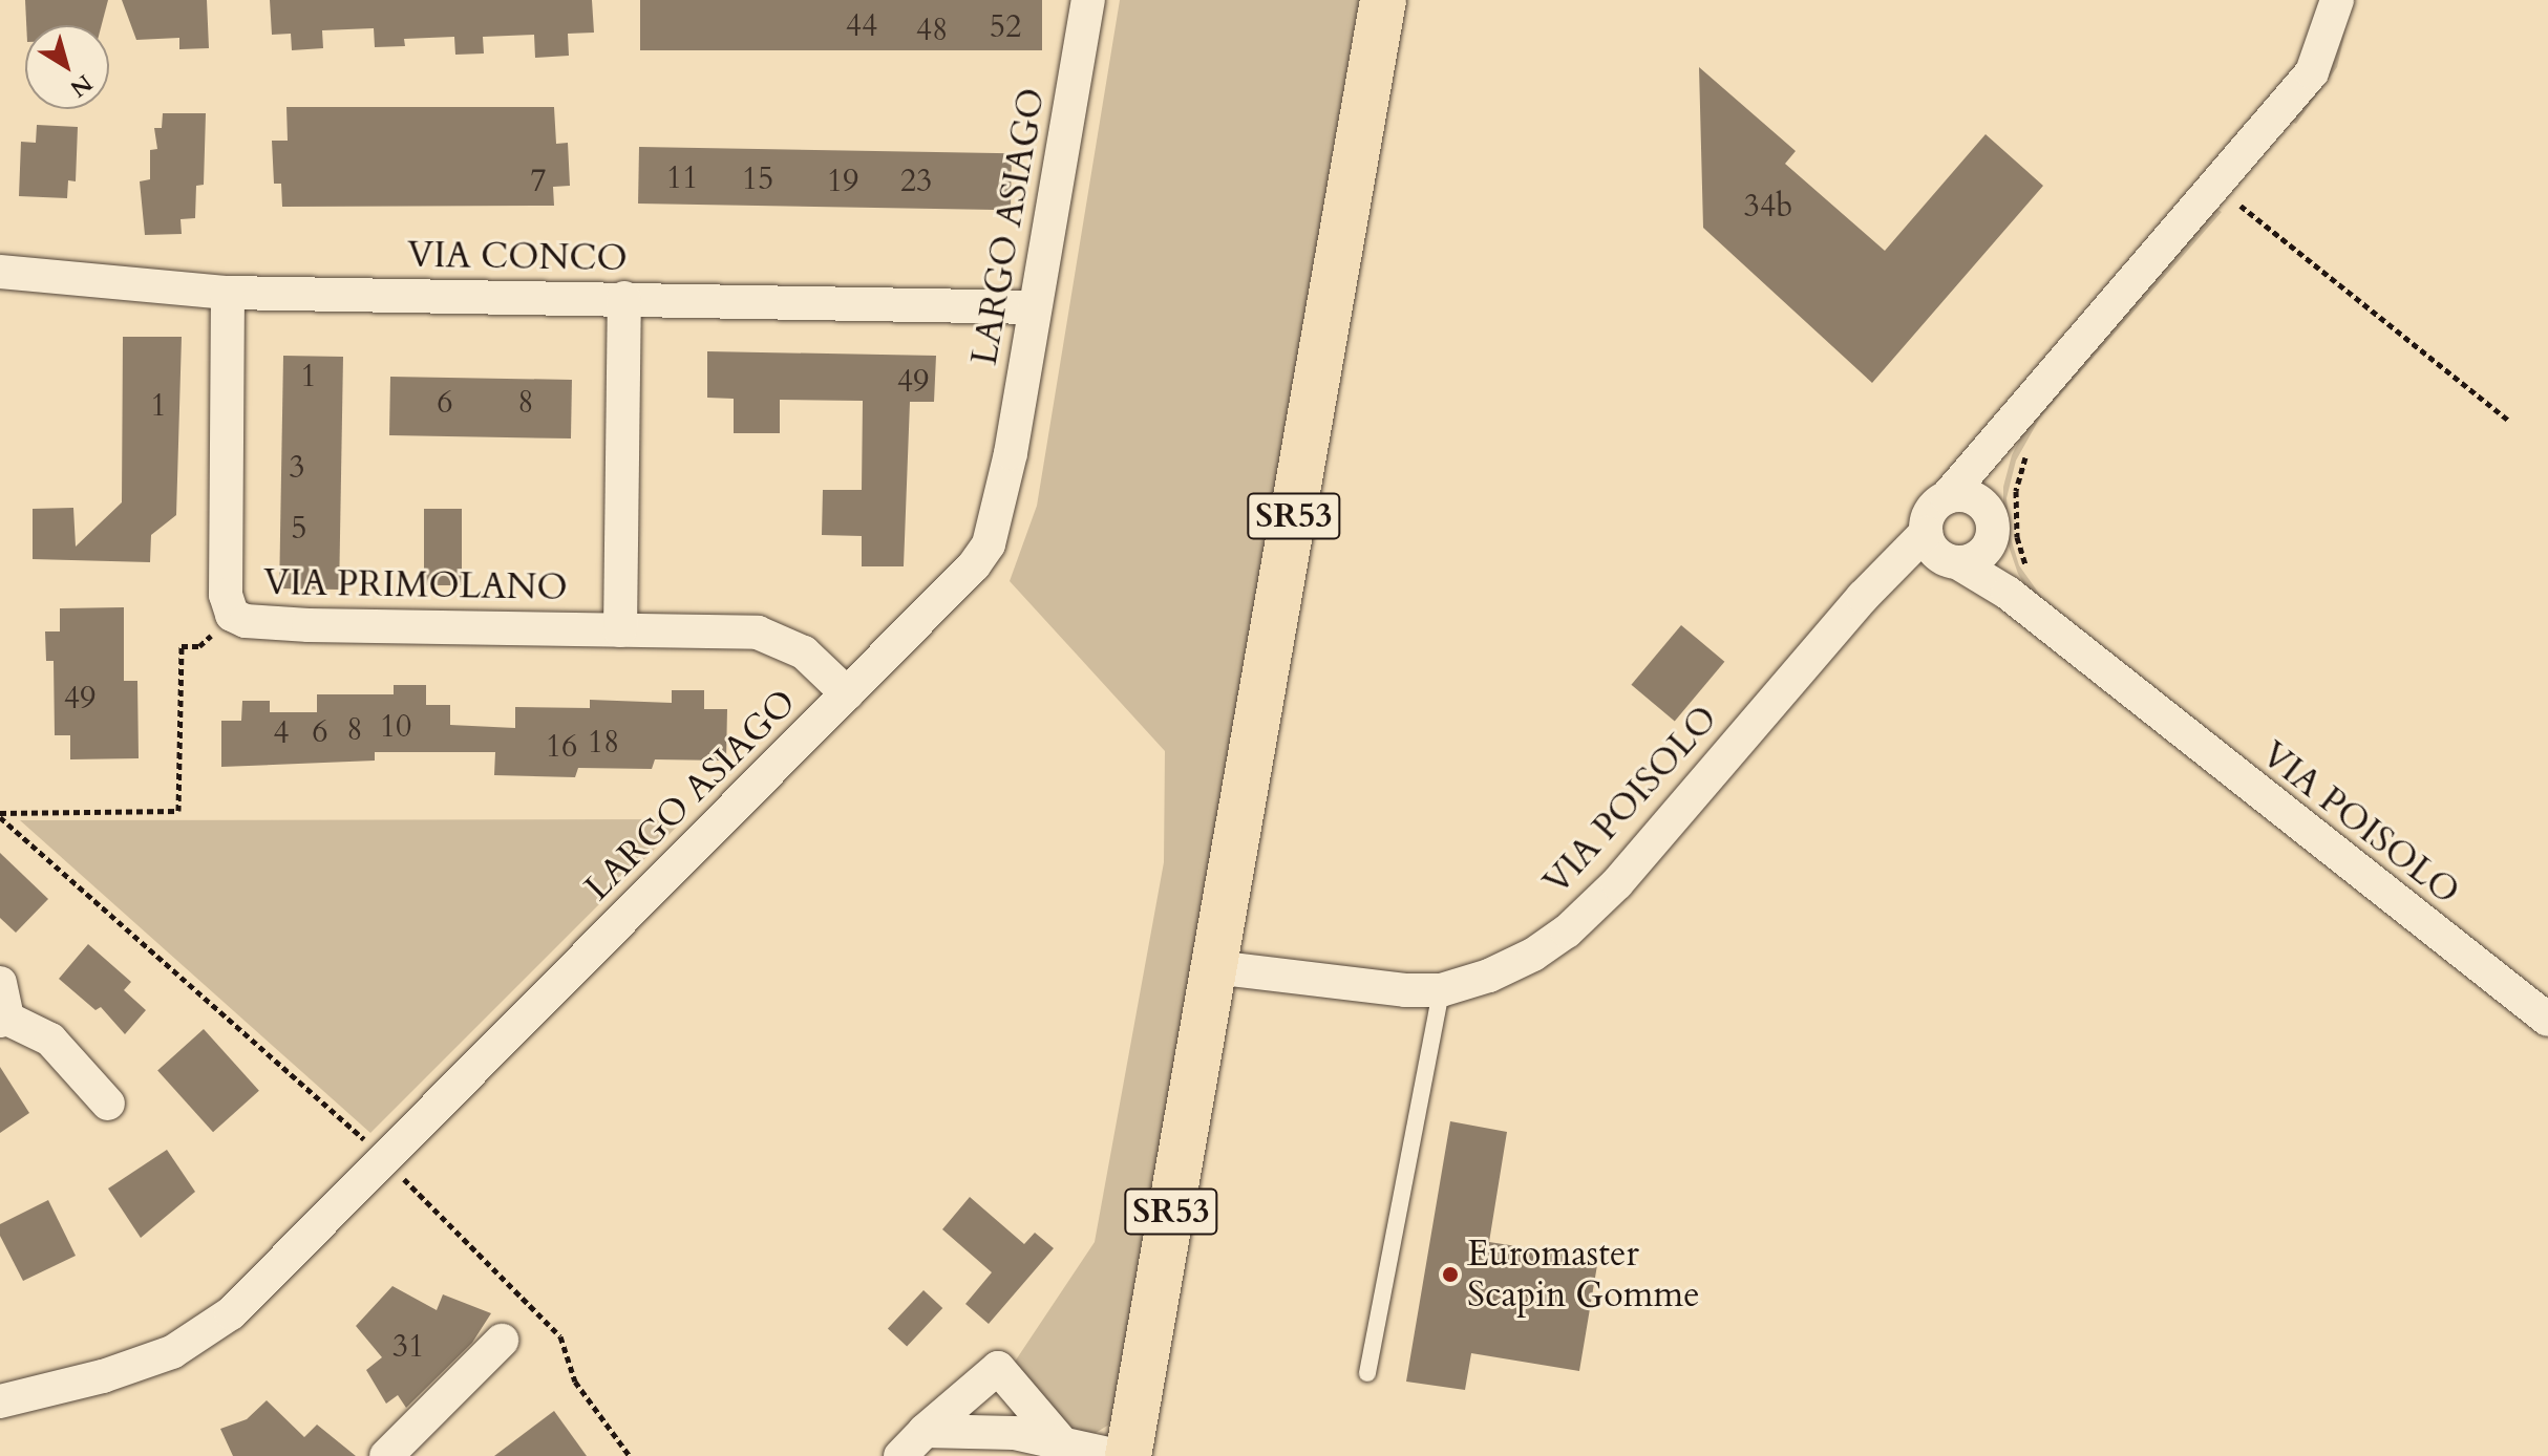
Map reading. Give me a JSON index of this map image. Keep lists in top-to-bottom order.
{
  "streets": {
    "main road": ["SR53"],
    "street": [
      "LARGO ASIAGO",
      "VIA CONCO",
      "VIA PRIMOLANO",
      "VIA POISOLO"
    ]
  },
  "crossings": [
    ["LARGO ASIAGO", "VIA CONCO"],
    ["LARGO ASIAGO", "VIA PRIMOLANO"],
    ["VIA CONCO", "VIA PRIMOLANO"],
    ["SR53", "VIA POISOLO"]
  ],
  "places": ["Euromaster Scapin Gomme"],
  "house_numbers": [
    "44",
    "52",
    "48",
    "11",
    "15",
    "7",
    "19",
    "23",
    "34b",
    "1",
    "49",
    "6",
    "8",
    "1",
    "3",
    "5",
    "49",
    "10",
    "8",
    "6",
    "4",
    "18",
    "16",
    "31"
  ],
  "north": "bottom right"
}
